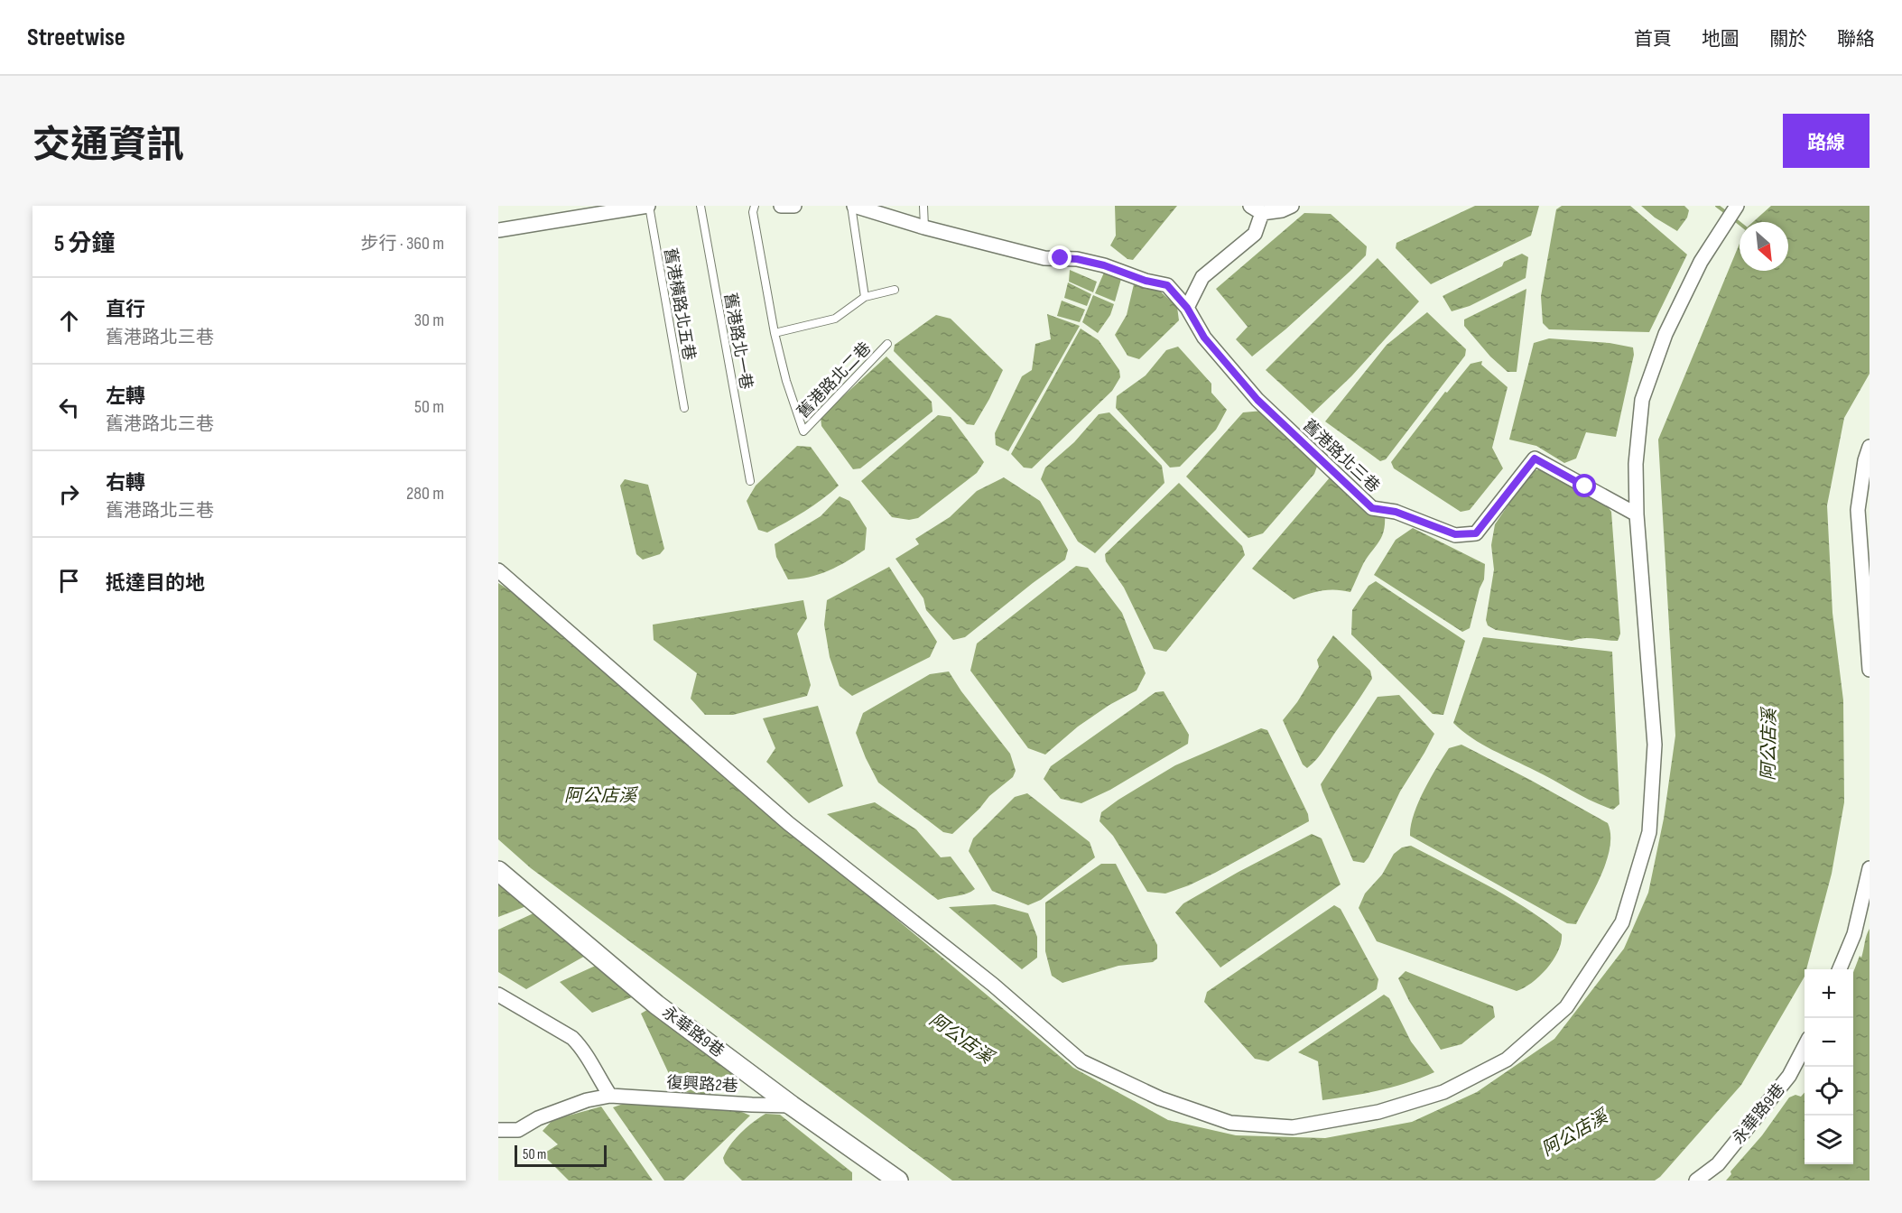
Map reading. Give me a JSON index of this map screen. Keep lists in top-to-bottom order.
{
  "streets": {
    "street": ["舊港路北三巷", "永華路9巷", "復興路2巷"],
    "lane": ["舊港橫路北五巷", "舊港路北一巷", "舊港路北二巷"]
  },
  "crossings": [
    ["永華路9巷", "復興路2巷"]
  ],
  "water": ["阿公店溪"],
  "scale_bar": "50 m",
  "north": "bottom right",
  "page": {
    "header": "Streetwise",
    "nav": [
      "首頁",
      "地圖",
      "關於",
      "聯絡"
    ],
    "title": "交通資訊",
    "buttons": "路線",
    "heading": ["5 分鐘", "步行 · 360 m"],
    "list": [
      ["直行", "舊港路北三巷", "30 m"],
      ["左轉", "舊港路北三巷", "50 m"],
      ["右轉", "舊港路北三巷", "280 m"],
      "抵達目的地"
    ],
    "map_buttons": ["+", "−"],
    "scale": "50 m"
  }
}
